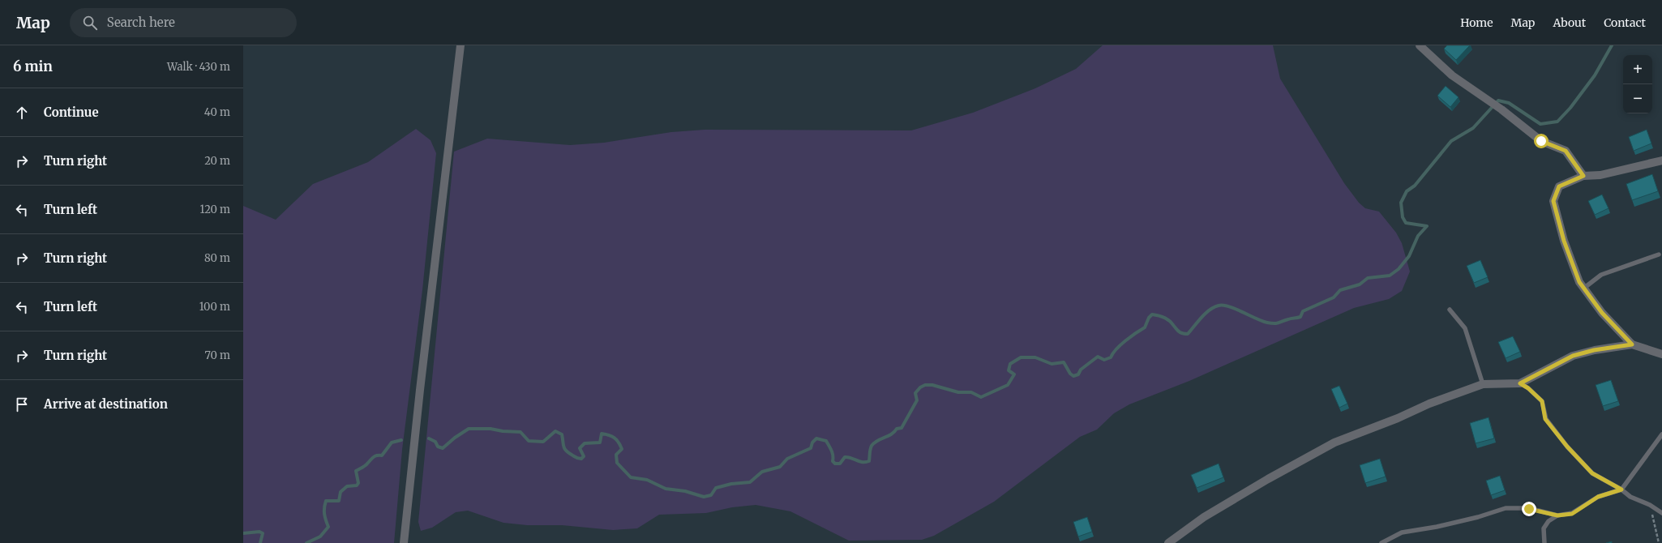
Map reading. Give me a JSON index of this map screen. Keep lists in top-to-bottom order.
{
  "page": {
    "header": "Map",
    "search": "Search here",
    "nav": [
      "Home",
      "Map",
      "About",
      "Contact"
    ],
    "heading": ["6 min", "Walk · 430 m"],
    "map_buttons": ["+", "−"],
    "list": [
      ["Continue", "40 m"],
      ["Turn right", "20 m"],
      ["Turn left", "120 m"],
      ["Turn right", "80 m"],
      ["Turn left", "100 m"],
      ["Turn right", "70 m"],
      "Arrive at destination"
    ]
  }
}
